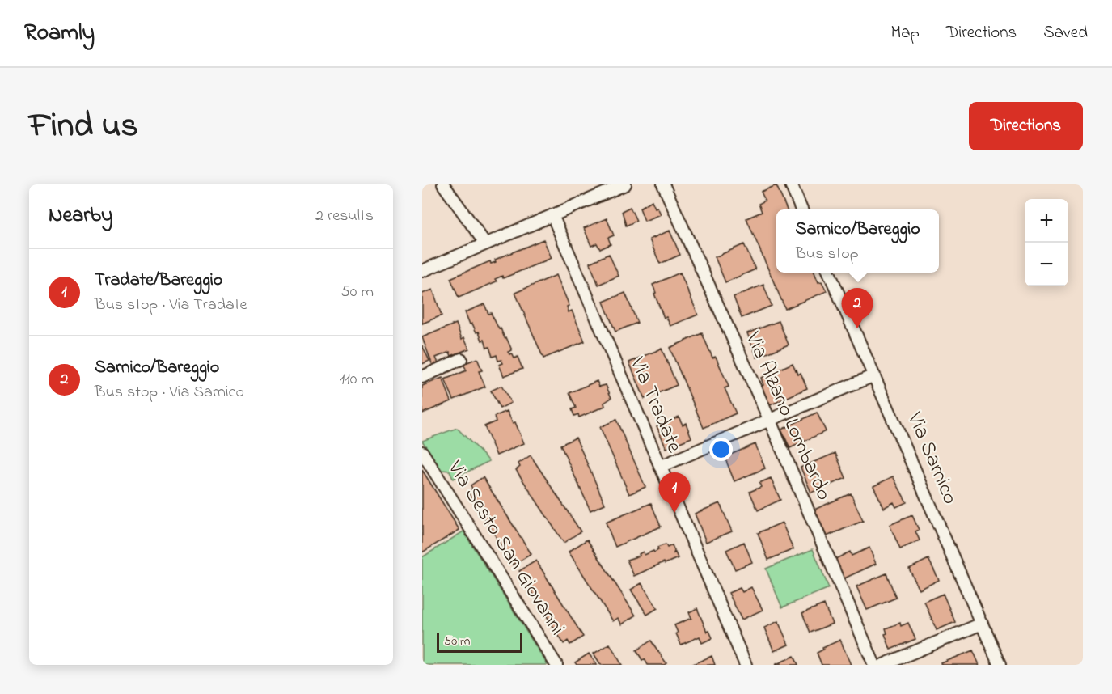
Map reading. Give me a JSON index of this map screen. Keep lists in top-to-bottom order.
{
  "streets": {
    "street": [
      "Via Tradate",
      "Via Alzano Lombardo",
      "Via Sarnico",
      "Via Sesto San Giovanni"
    ]
  },
  "scale_bar": "50 m",
  "page": {
    "header": "Roamly",
    "nav": ["Map", "Directions", "Saved"],
    "title": "Find us",
    "buttons": "Directions",
    "heading": ["Nearby", "2 results"],
    "map_buttons": ["+", "−"],
    "popup": ["Sarnico/Bareggio", "Bus stop"],
    "list": [
      {
        "mark": "1",
        "name": "Tradate/Bareggio",
        "note": "Bus stop · Via Tradate",
        "value": "50 m"
      },
      {
        "mark": "2",
        "name": "Sarnico/Bareggio",
        "note": "Bus stop · Via Sarnico",
        "value": "110 m"
      }
    ],
    "pins": ["2", "1"],
    "scale": "50 m"
  }
}
